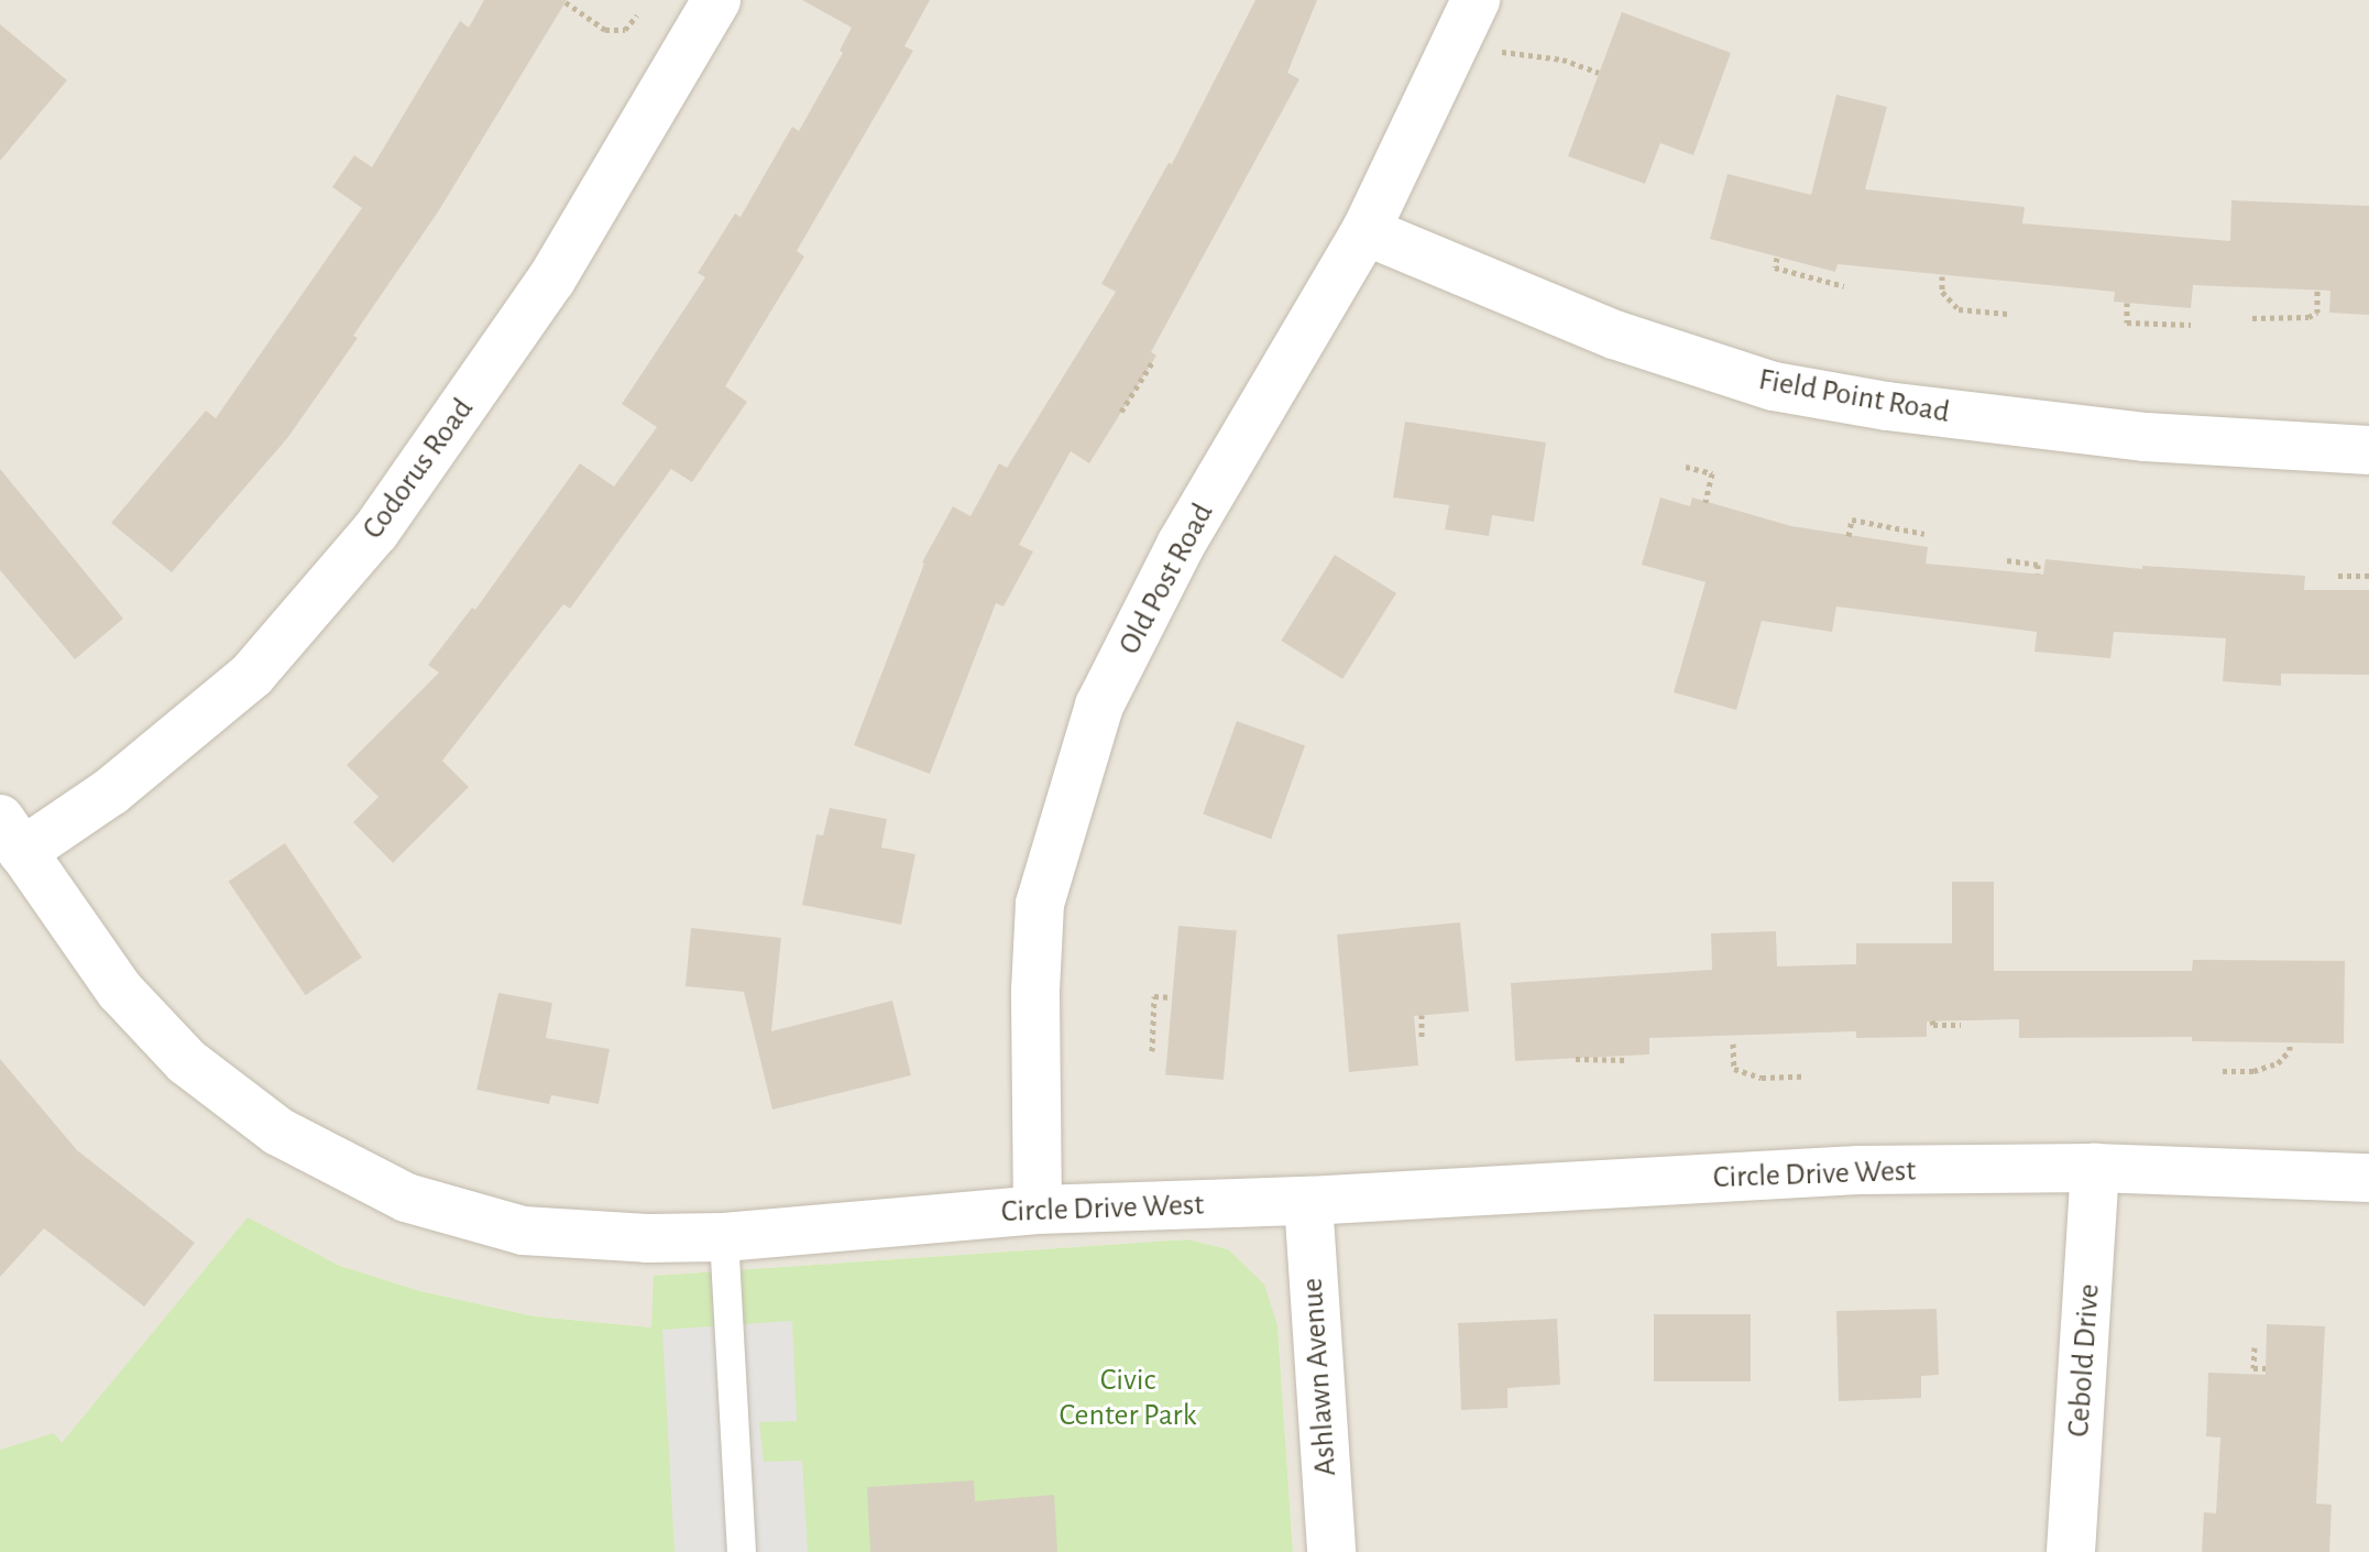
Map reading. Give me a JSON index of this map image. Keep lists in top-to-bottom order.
{
  "streets": {
    "street": [
      "Field Point Road",
      "Codorus Road",
      "Old Post Road",
      "Circle Drive West",
      "Cebold Drive",
      "Ashlawn Avenue"
    ]
  },
  "crossings": [
    ["Field Point Road", "Old Post Road"],
    ["Codorus Road", "Circle Drive West"],
    ["Old Post Road", "Circle Drive West"],
    ["Circle Drive West", "Cebold Drive"],
    ["Circle Drive West", "Ashlawn Avenue"]
  ],
  "parks": ["Civic Center Park"]
}
